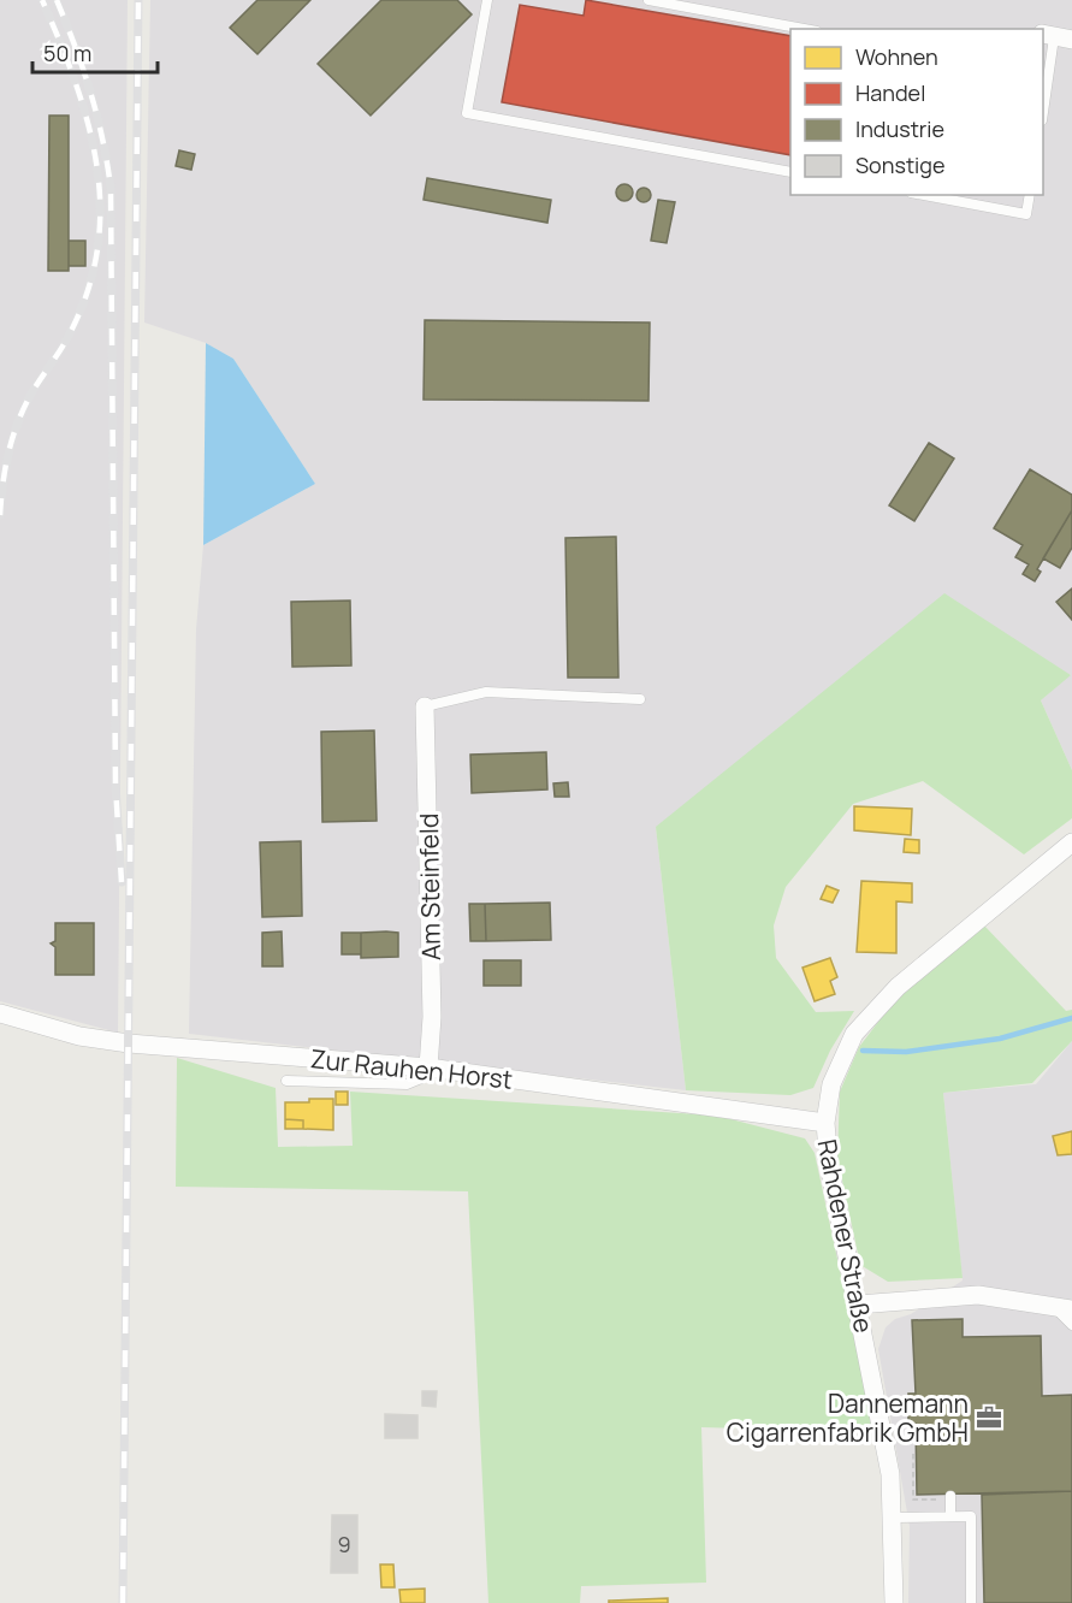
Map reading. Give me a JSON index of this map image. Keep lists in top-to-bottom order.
{
  "streets": {
    "street": ["Am Steinfeld", "Zur Rauhen Horst", "Rahdener Straße"]
  },
  "crossings": [
    ["Am Steinfeld", "Zur Rauhen Horst"],
    ["Zur Rauhen Horst", "Rahdener Straße"]
  ],
  "places": {
    "office": ["Dannemann Cigarrenfabrik GmbH"]
  },
  "house_numbers": ["9"],
  "legend": [
    "Wohnen",
    "Handel",
    "Industrie",
    "Sonstige"
  ],
  "scale_bar": "50 m"
}
